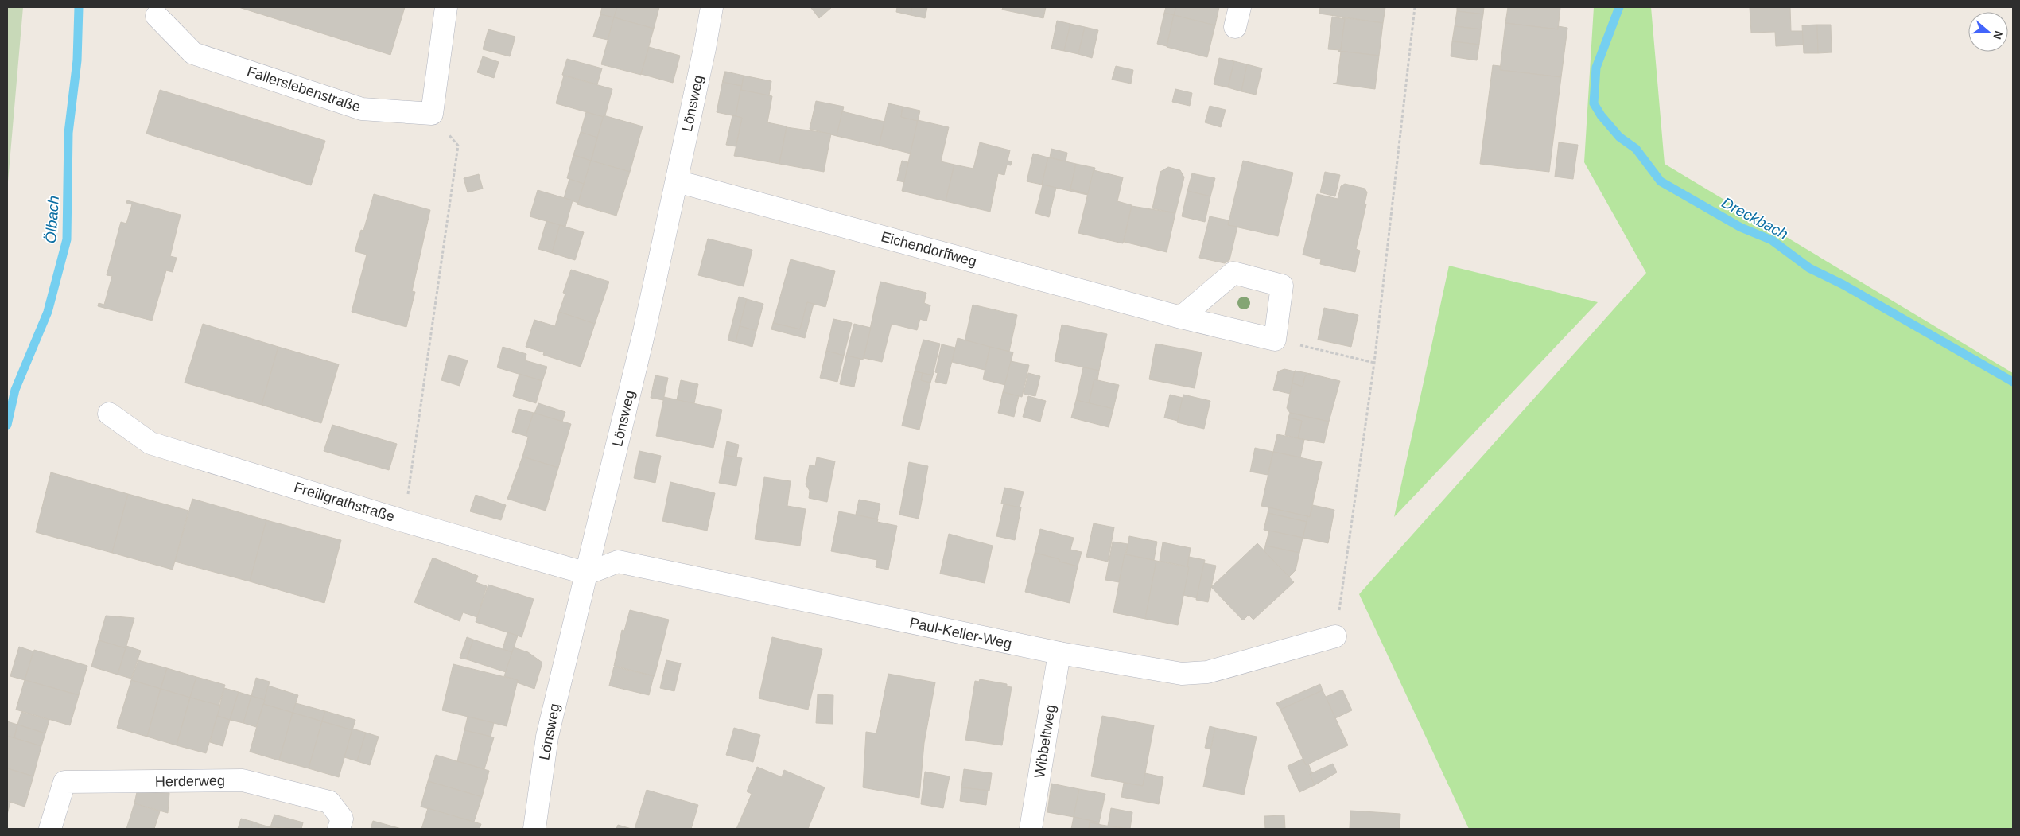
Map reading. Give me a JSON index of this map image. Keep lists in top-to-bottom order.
{
  "streets": {
    "street": [
      "Fallerslebenstraße",
      "Lönsweg",
      "Eichendorffweg",
      "Freiligrathstraße",
      "Paul-Keller-Weg",
      "Wibbeltweg",
      "Herderweg"
    ]
  },
  "crossings": [
    ["Lönsweg", "Eichendorffweg"],
    ["Lönsweg", "Freiligrathstraße"],
    ["Lönsweg", "Paul-Keller-Weg"],
    ["Freiligrathstraße", "Paul-Keller-Weg"],
    ["Paul-Keller-Weg", "Wibbeltweg"]
  ],
  "water": ["Dreckbach", "Ölbach"],
  "north": "right"
}
